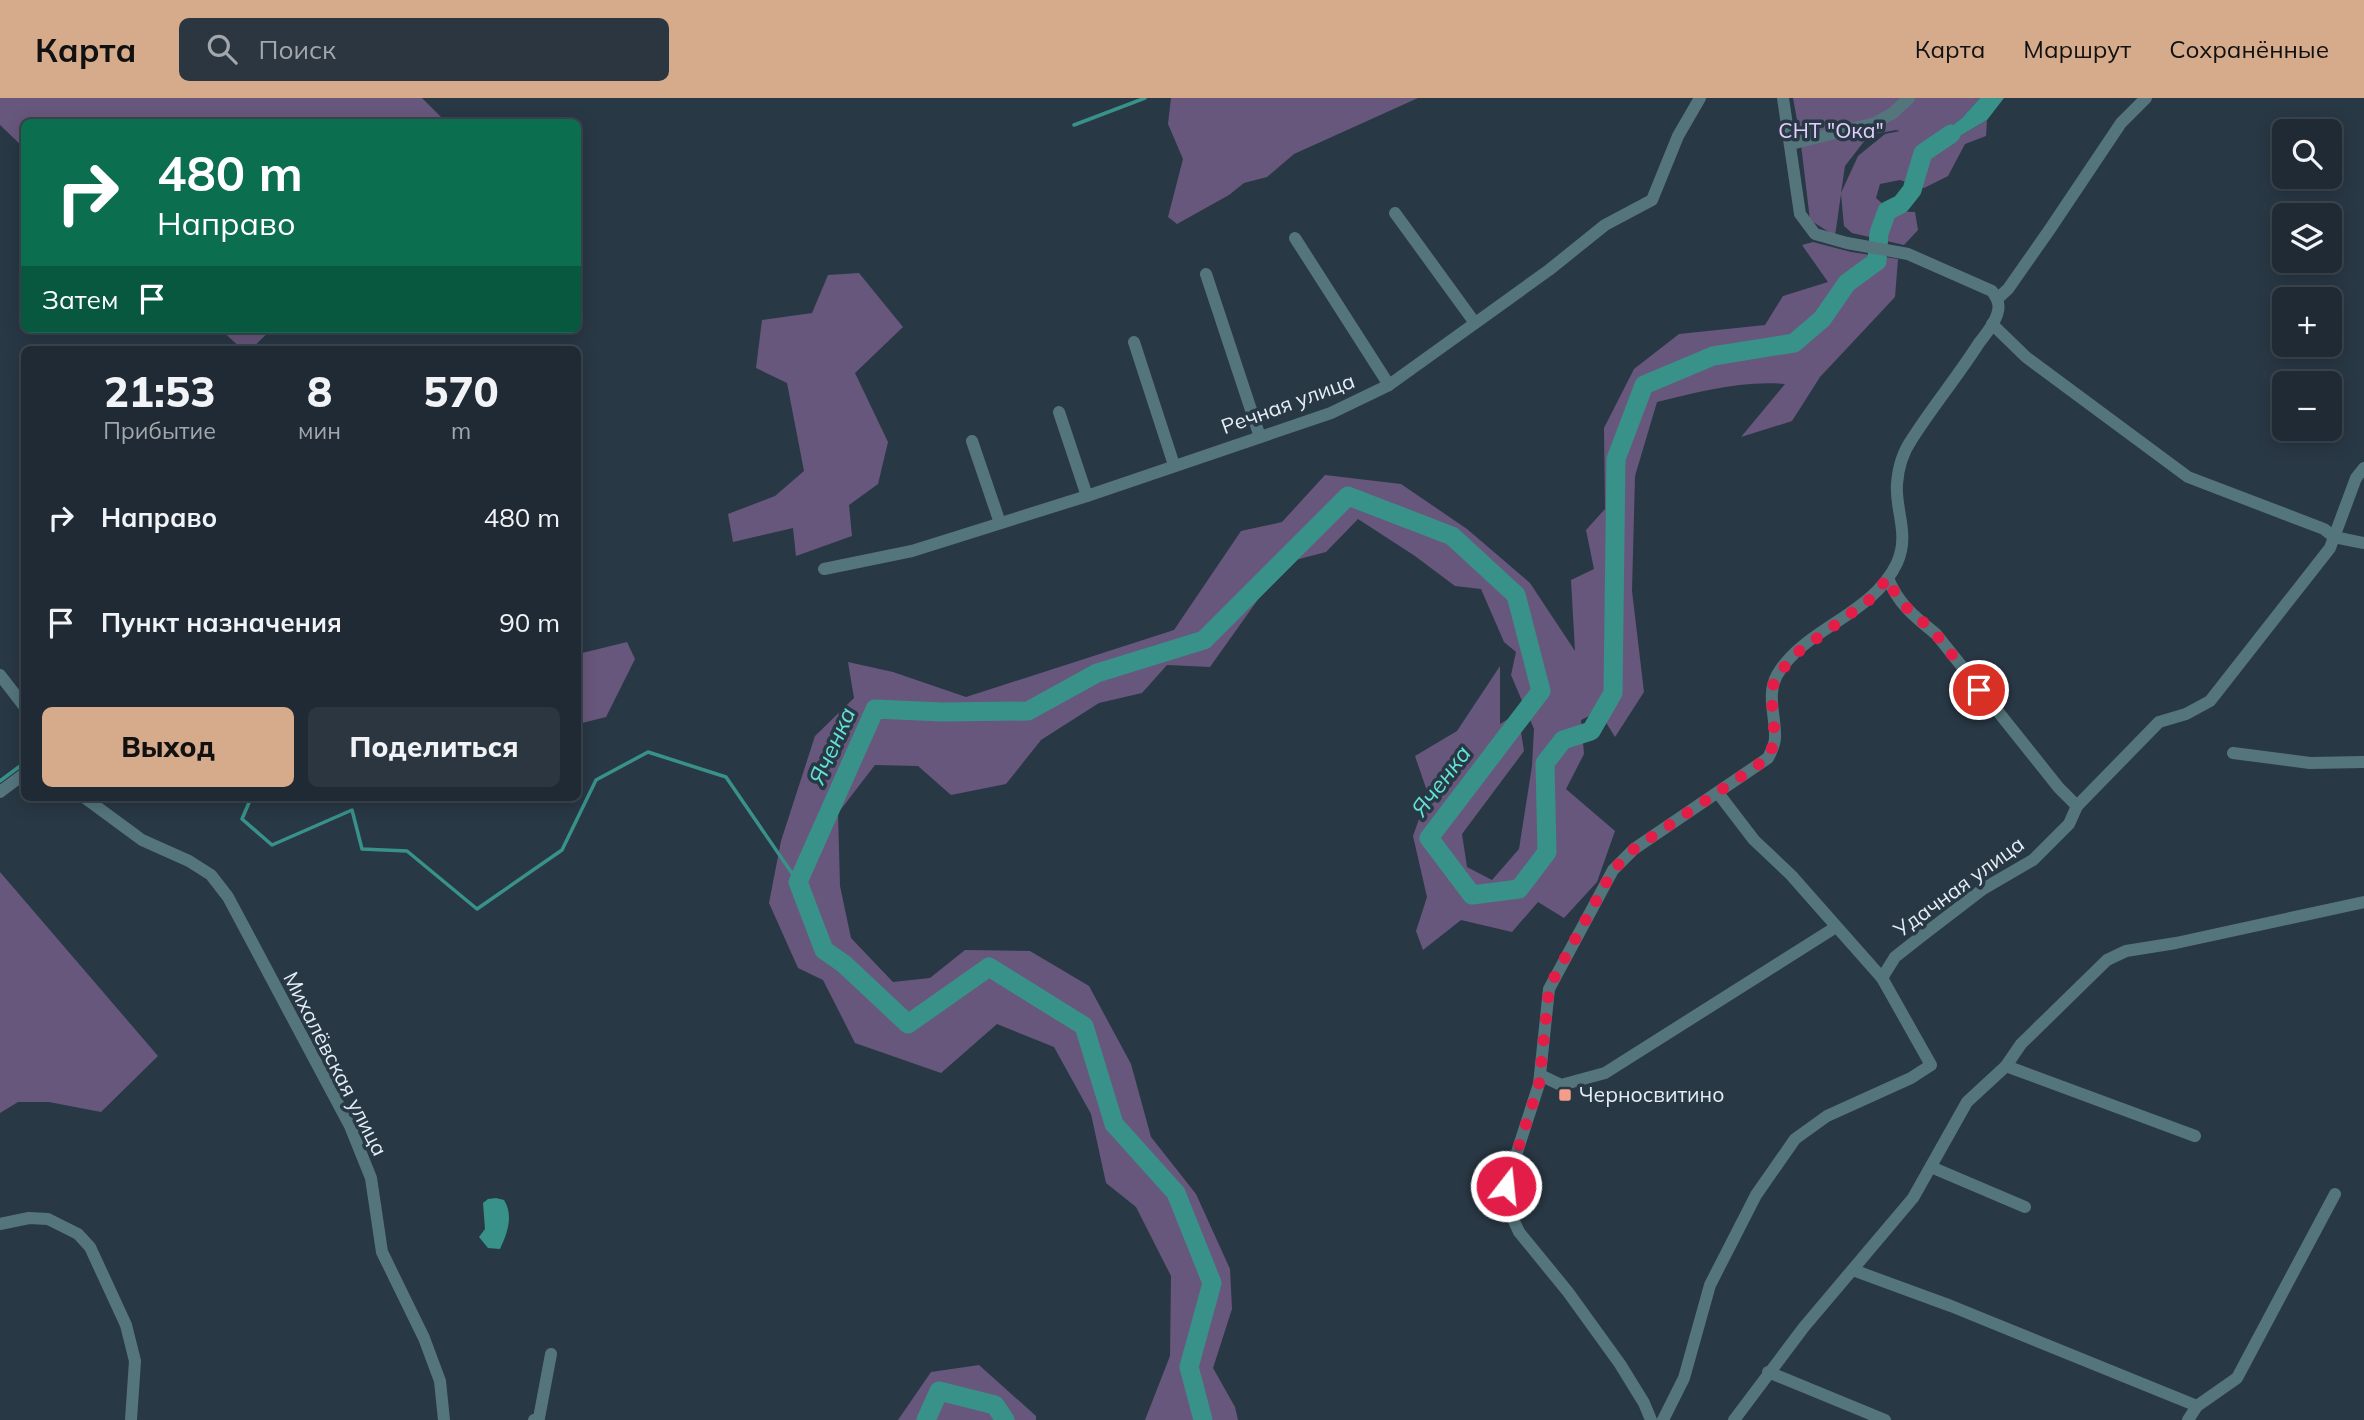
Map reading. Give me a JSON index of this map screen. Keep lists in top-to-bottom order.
{
  "streets": {
    "street": ["Речная улица", "Удачная улица", "Михалёвская улица"]
  },
  "water": ["Яченка"],
  "parks": ["СНТ \"Ока\""],
  "places": {
    "transit": ["Черносвитино"]
  },
  "page": {
    "header": "Карта",
    "search": "Поиск",
    "nav": ["Карта", "Маршрут", "Сохранённые"],
    "map_buttons": ["+", "−"],
    "turn": ["480 m", "Направо"],
    "then": "Затем",
    "eta": [
      "21:53",
      "Прибытие",
      "8",
      "мин",
      "570",
      "m"
    ],
    "list": [
      {
        "name": "Направо",
        "value": "480 m"
      },
      {
        "name": "Пункт назначения",
        "value": "90 m"
      }
    ],
    "buttons": ["Выход", "Поделиться"]
  }
}
